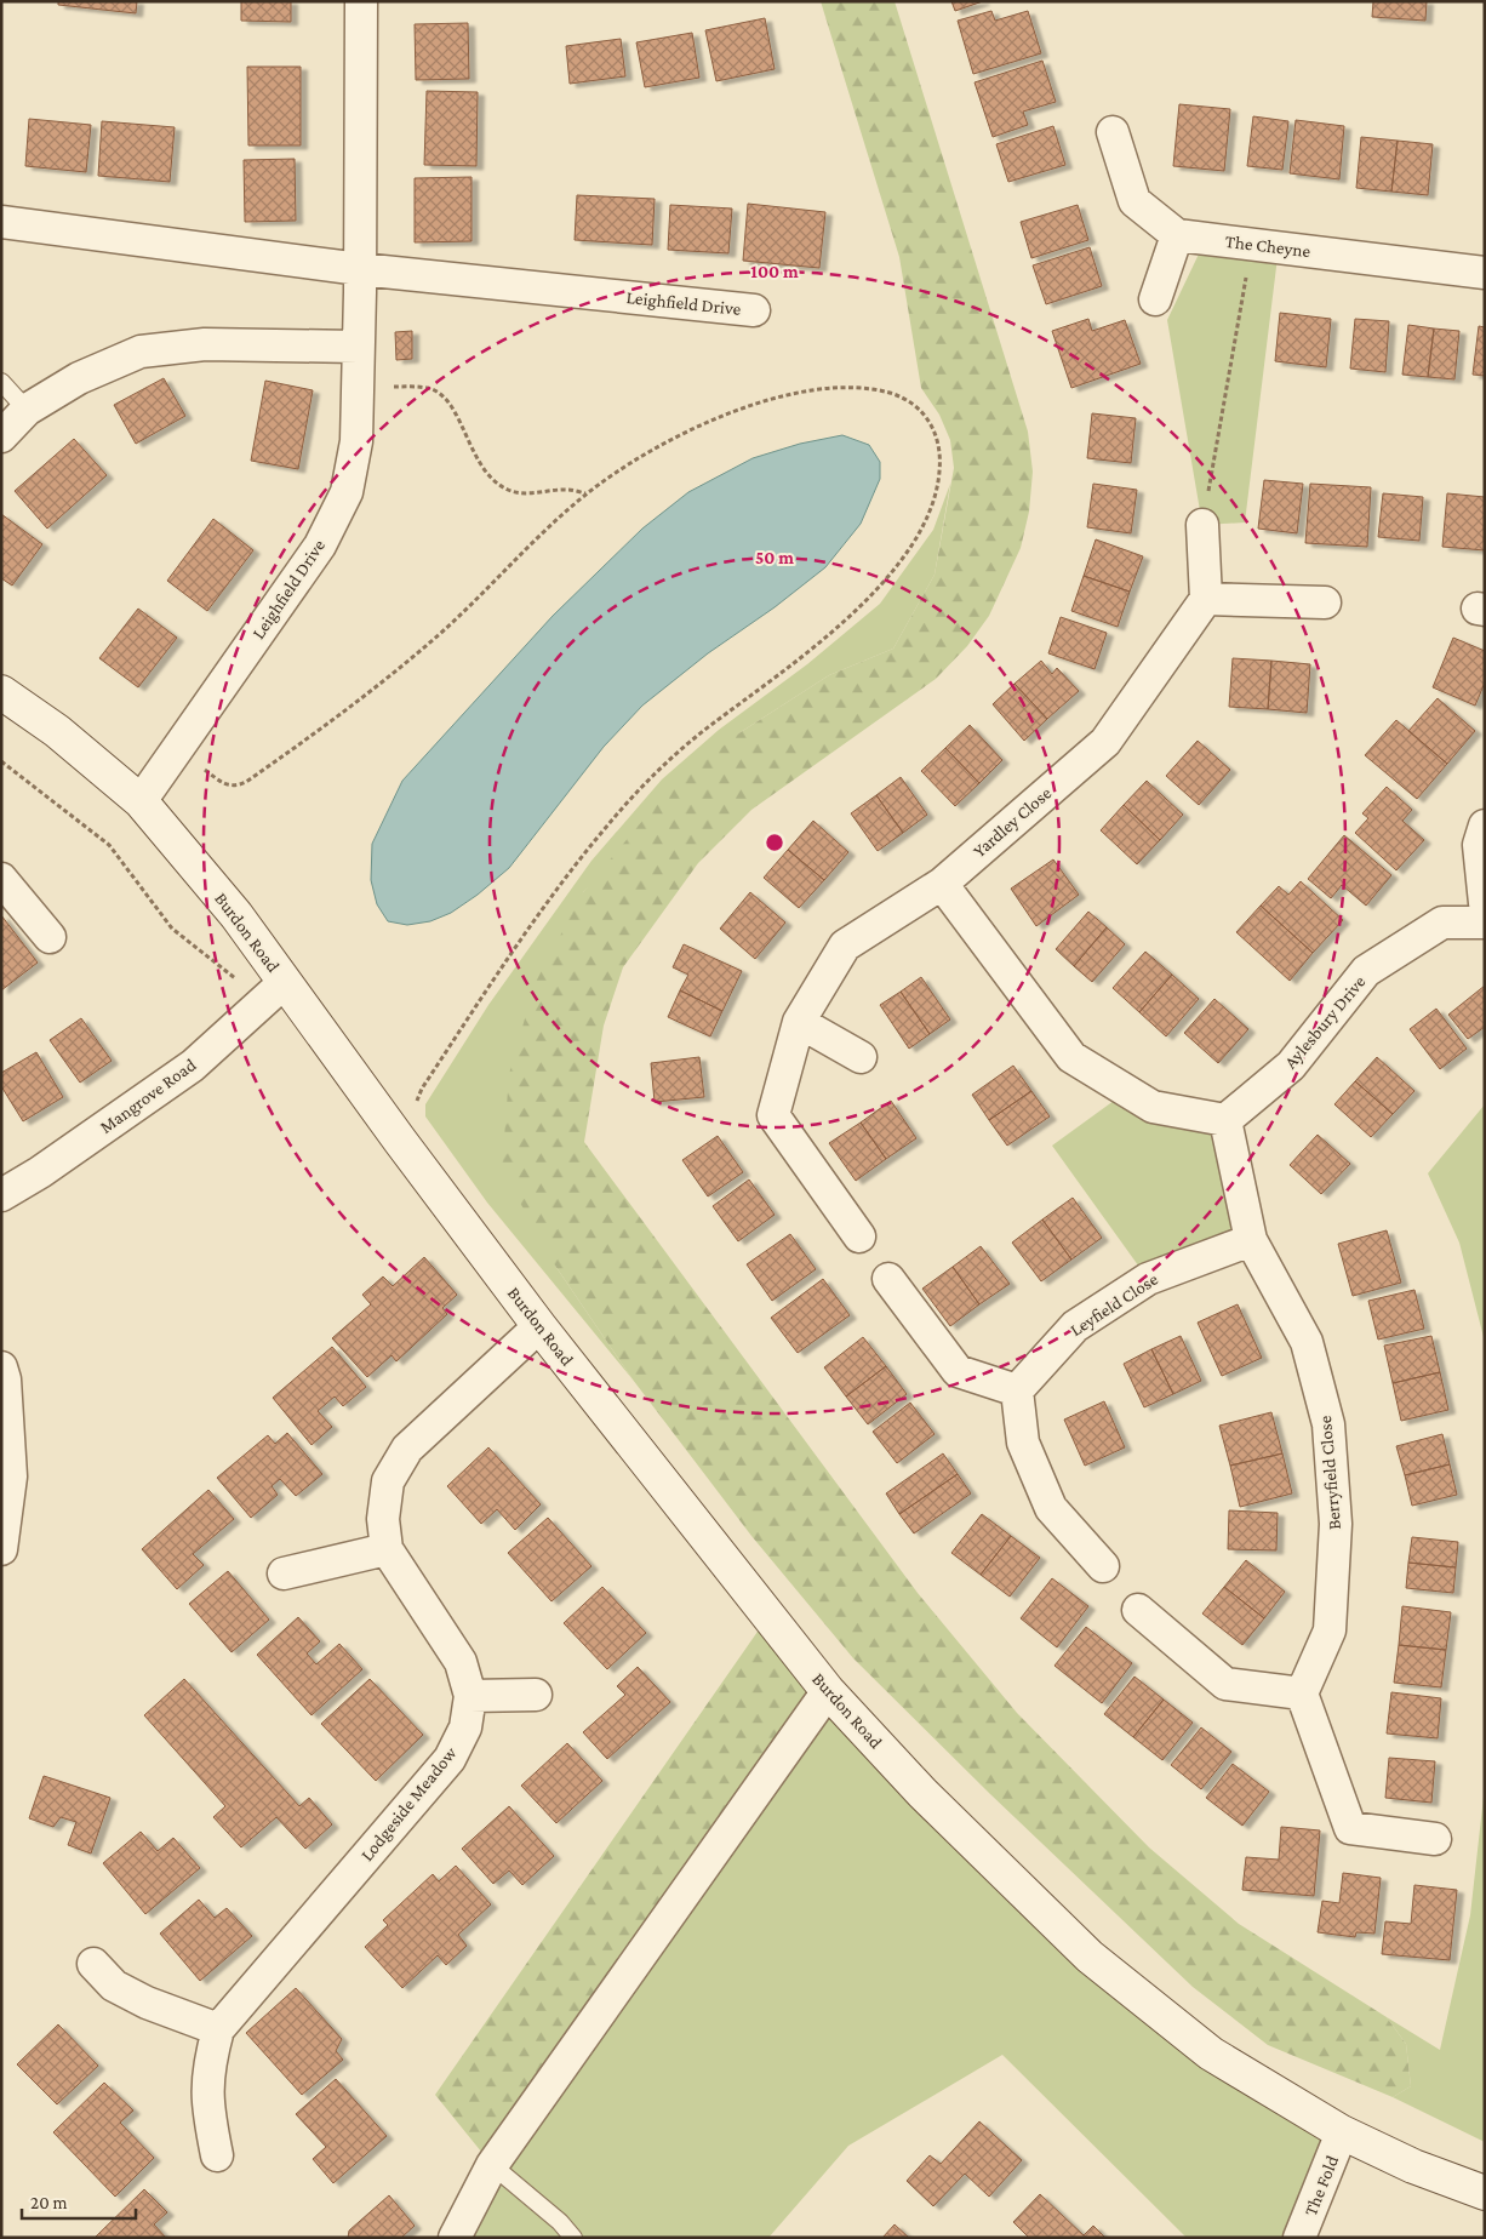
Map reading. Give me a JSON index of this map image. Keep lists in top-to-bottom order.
{
  "streets": {
    "street": [
      "The Cheyne",
      "Leighfield Drive",
      "Yardley Close",
      "Burdon Road",
      "Aylesbury Drive",
      "Mangrove Road",
      "Leyfield Close",
      "Berryfield Close",
      "Lodgeside Meadow",
      "The Fold"
    ]
  },
  "crossings": [
    ["Leighfield Drive", "Burdon Road"],
    ["Burdon Road", "Mangrove Road"],
    ["Burdon Road", "Lodgeside Meadow"],
    ["Burdon Road", "The Fold"],
    ["Aylesbury Drive", "Berryfield Close"],
    ["Leyfield Close", "Berryfield Close"]
  ],
  "scale_bar": "20 m",
  "rings": ["100 m", "50 m"]
}
